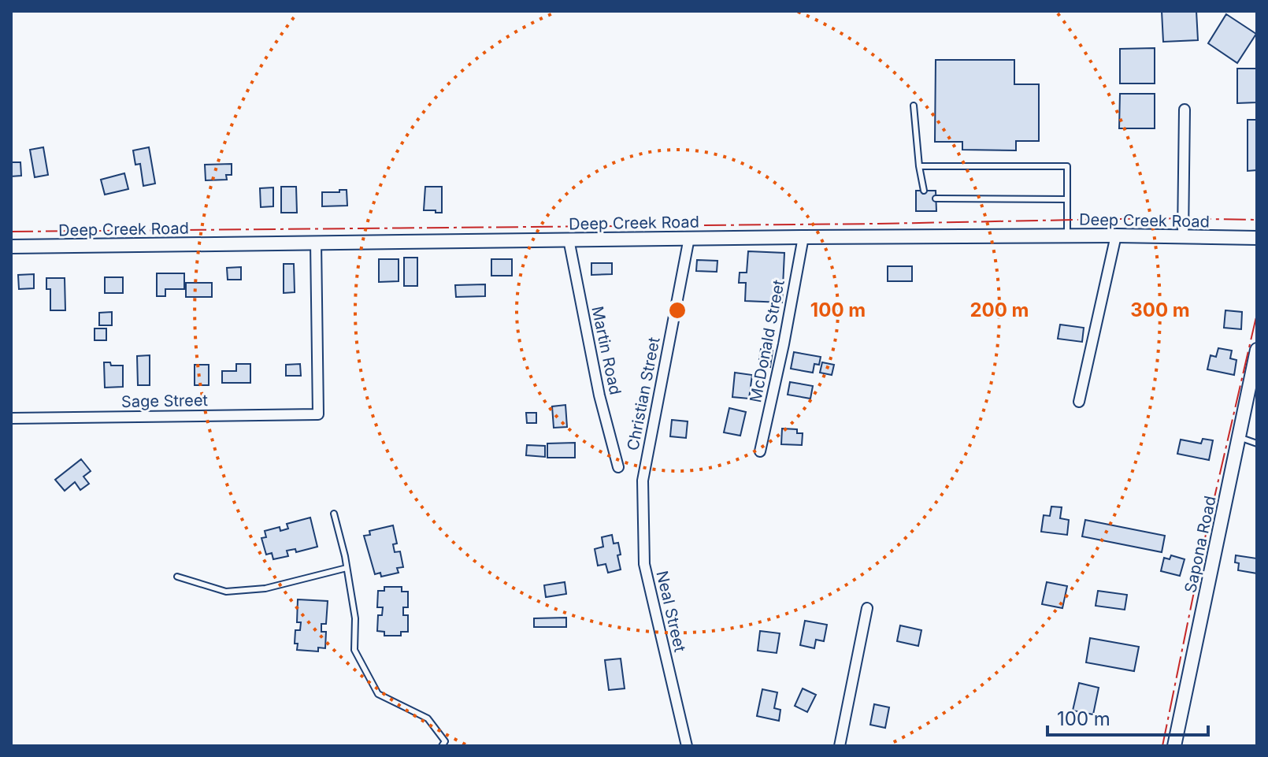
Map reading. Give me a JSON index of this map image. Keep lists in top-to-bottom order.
{
  "streets": {
    "street": [
      "Deep Creek Road",
      "McDonald Street",
      "Martin Road",
      "Christian Street",
      "Sage Street",
      "Sapona Road",
      "Neal Street"
    ]
  },
  "crossings": [
    ["Deep Creek Road", "McDonald Street"],
    ["Deep Creek Road", "Martin Road"],
    ["Deep Creek Road", "Christian Street"],
    ["Deep Creek Road", "Sage Street"],
    ["Christian Street", "Neal Street"]
  ],
  "scale_bar": "100 m",
  "rings": ["100 m", "200 m", "300 m"]
}
